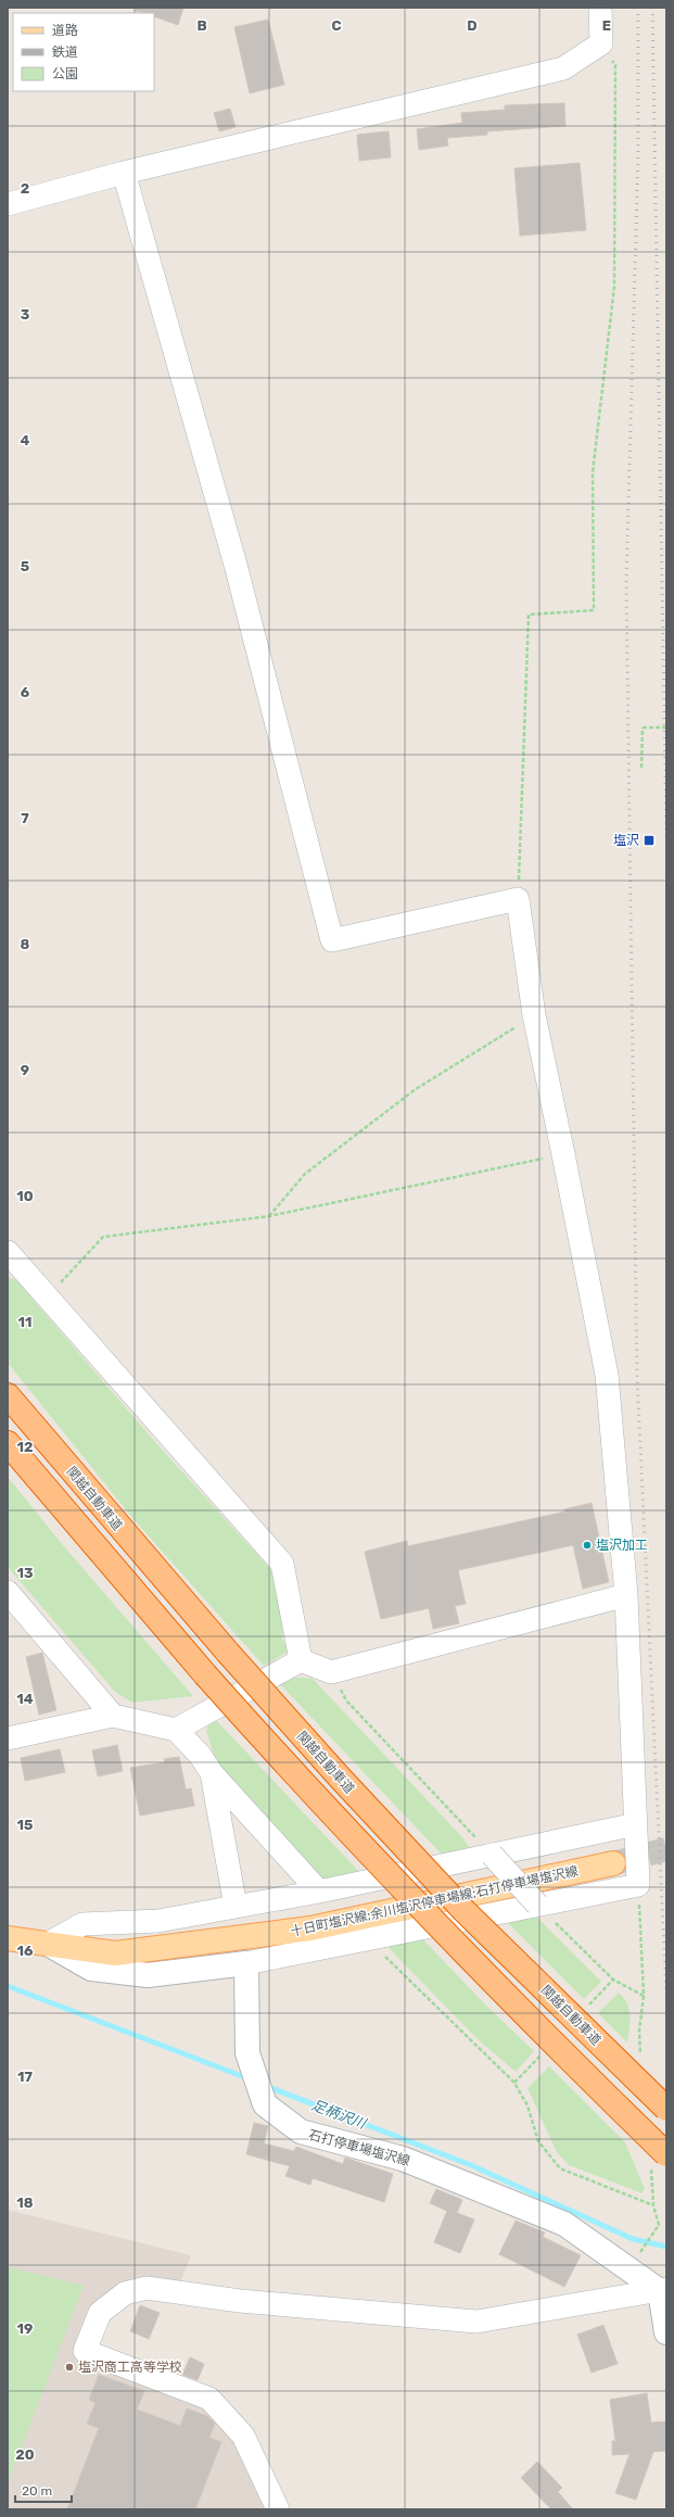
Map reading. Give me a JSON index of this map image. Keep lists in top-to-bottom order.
{
  "streets": {
    "highway": ["関越自動車道"],
    "main road": ["十日町塩沢線;余川塩沢停車場線;石打停車場塩沢線", "石打停車場塩沢線"]
  },
  "water": ["足柄沢川"],
  "places": {
    "transit": ["塩沢"],
    "other": ["塩沢加工", "塩沢商工高等学校"]
  },
  "legend": ["道路", "鉄道", "公園"],
  "scale_bar": "20 m",
  "grid": {
    "columns": [
      "B",
      "C",
      "D",
      "E"
    ],
    "rows": [
      "2",
      "3",
      "4",
      "5",
      "6",
      "7",
      "8",
      "9",
      "10",
      "11",
      "12",
      "13",
      "14",
      "15",
      "16",
      "17",
      "18",
      "19",
      "20"
    ]
  }
}
